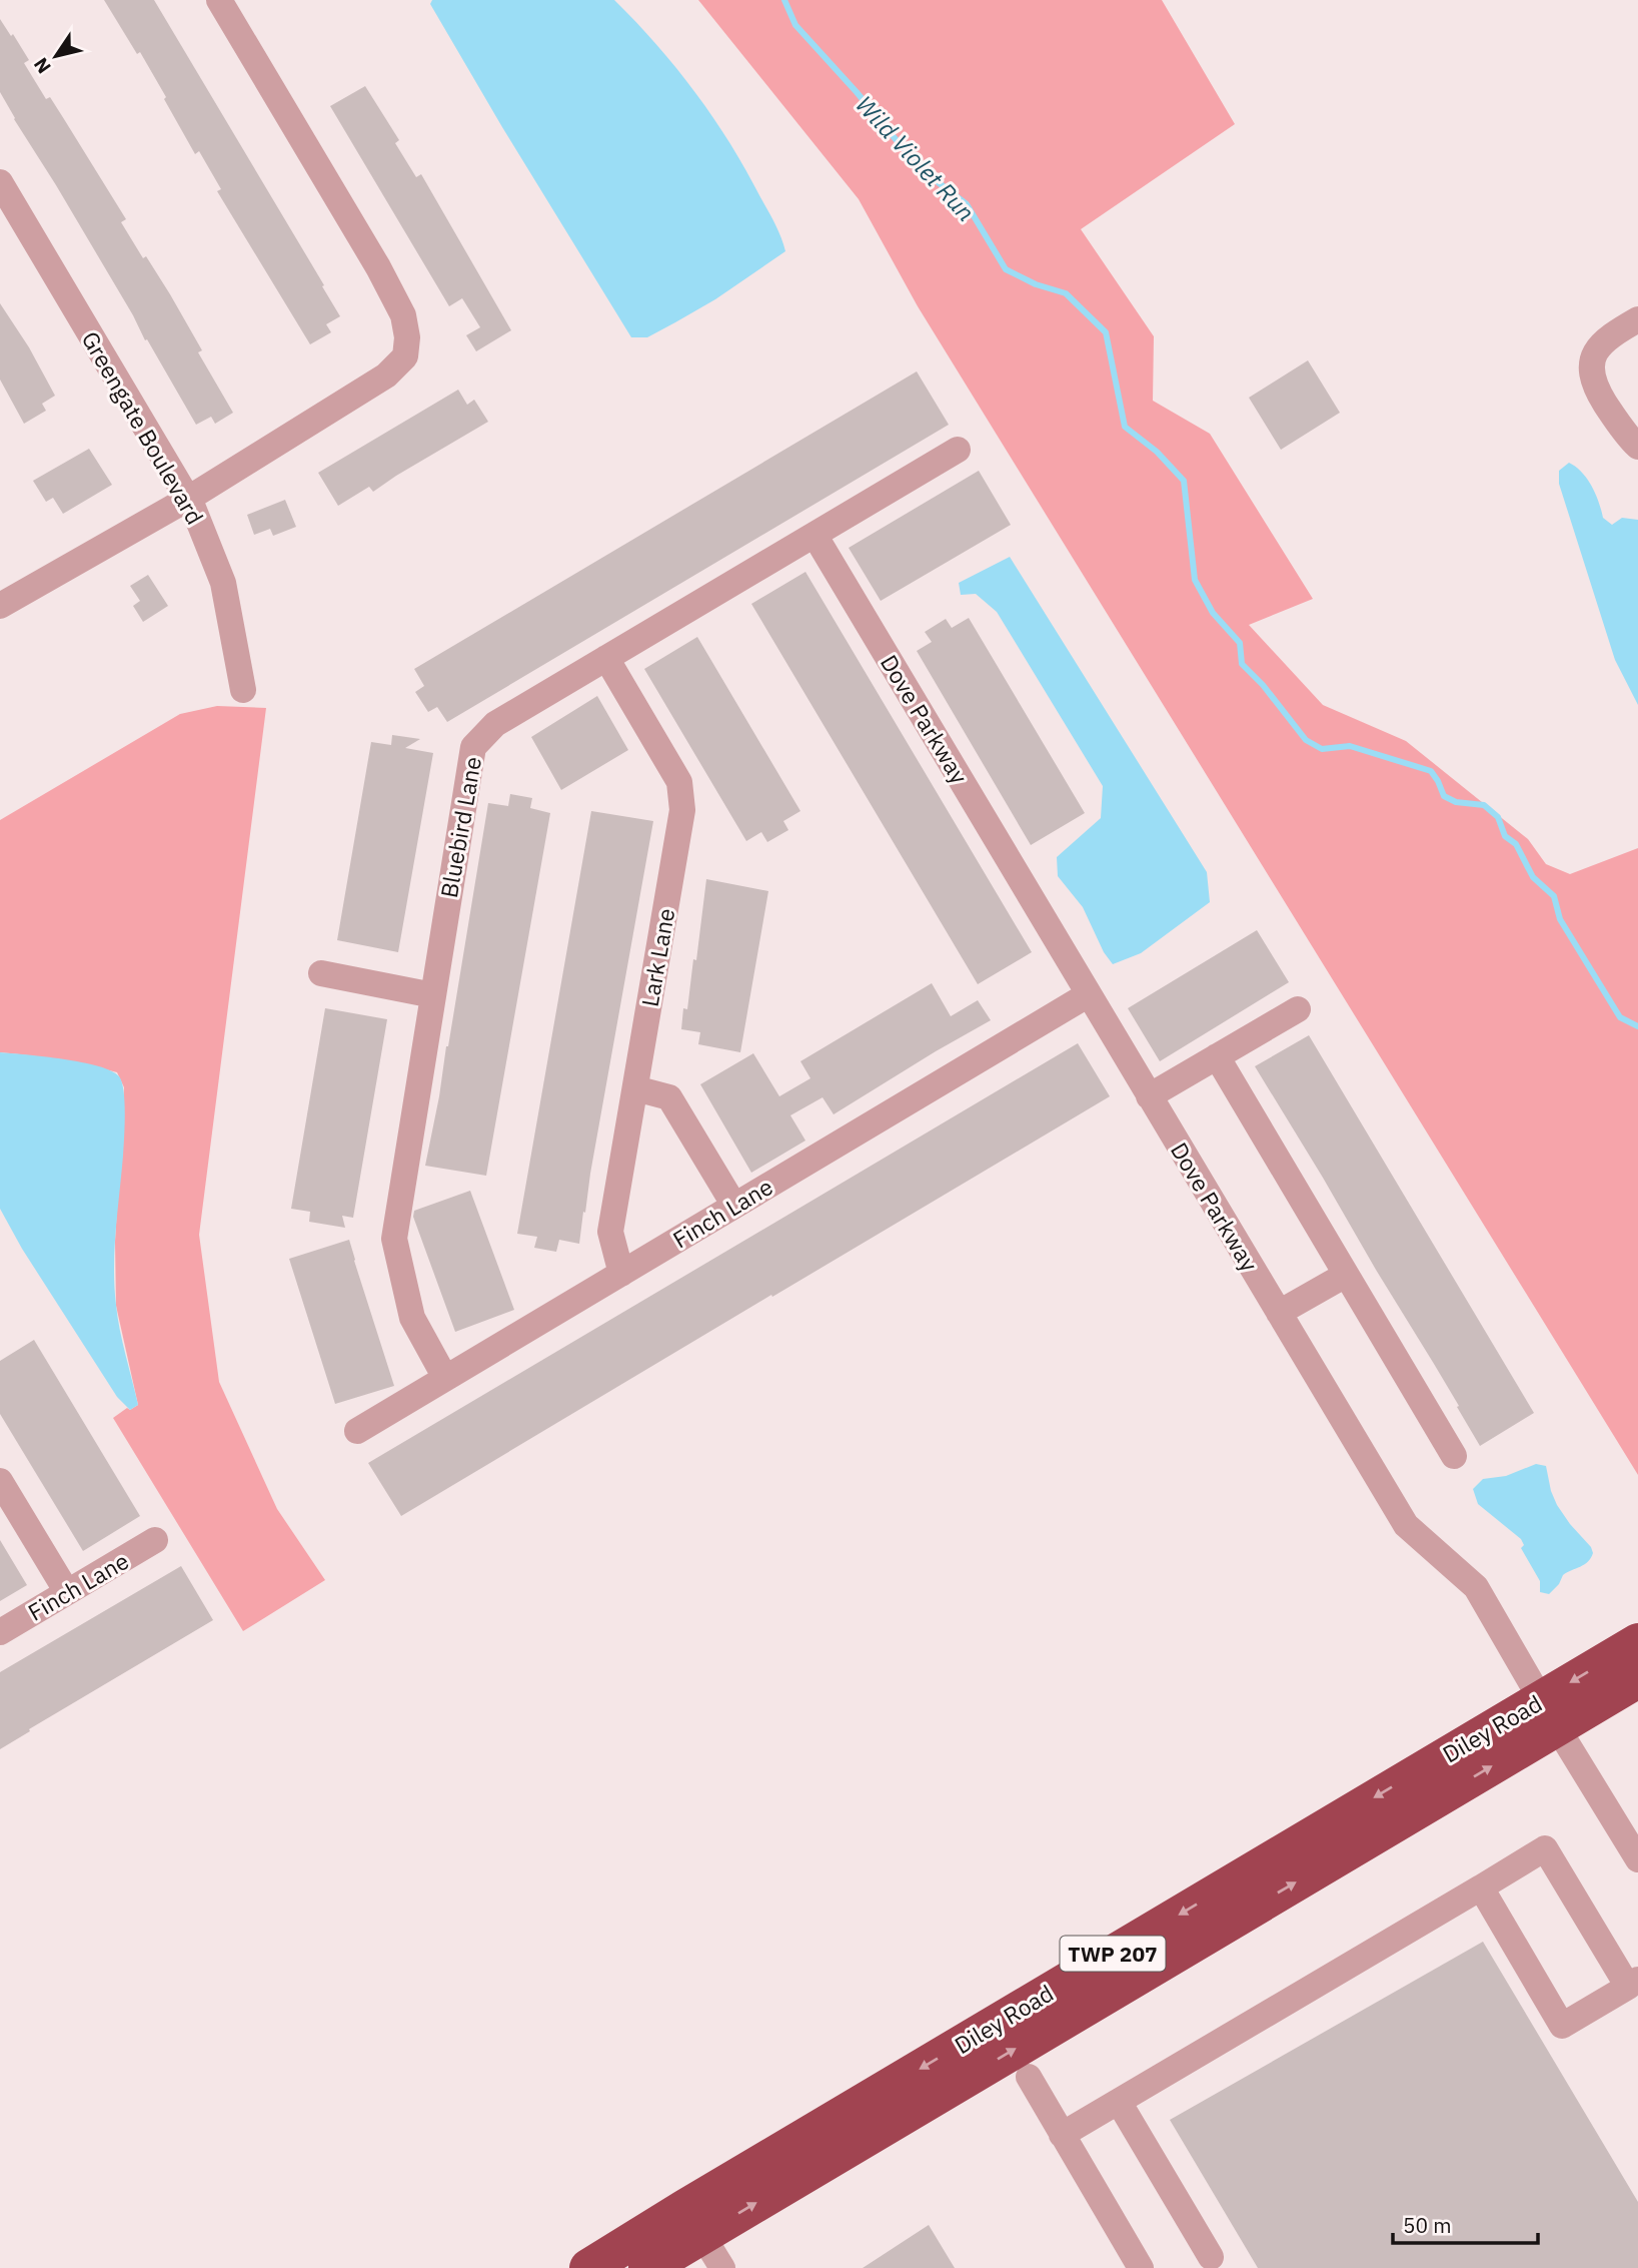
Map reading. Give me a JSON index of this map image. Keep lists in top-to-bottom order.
{
  "streets": {
    "highway": ["Diley Road", "TWP 207"],
    "street": [
      "Greengate Boulevard",
      "Dove Parkway",
      "Bluebird Lane",
      "Lark Lane",
      "Finch Lane"
    ]
  },
  "crossings": [
    ["Dove Parkway", "Bluebird Lane"],
    ["Dove Parkway", "Finch Lane"],
    ["Dove Parkway", "Diley Road"],
    ["Bluebird Lane", "Lark Lane"],
    ["Bluebird Lane", "Finch Lane"],
    ["Lark Lane", "Finch Lane"]
  ],
  "water": ["Wild Violet Run"],
  "scale_bar": "50 m",
  "north": "bottom left"
}
